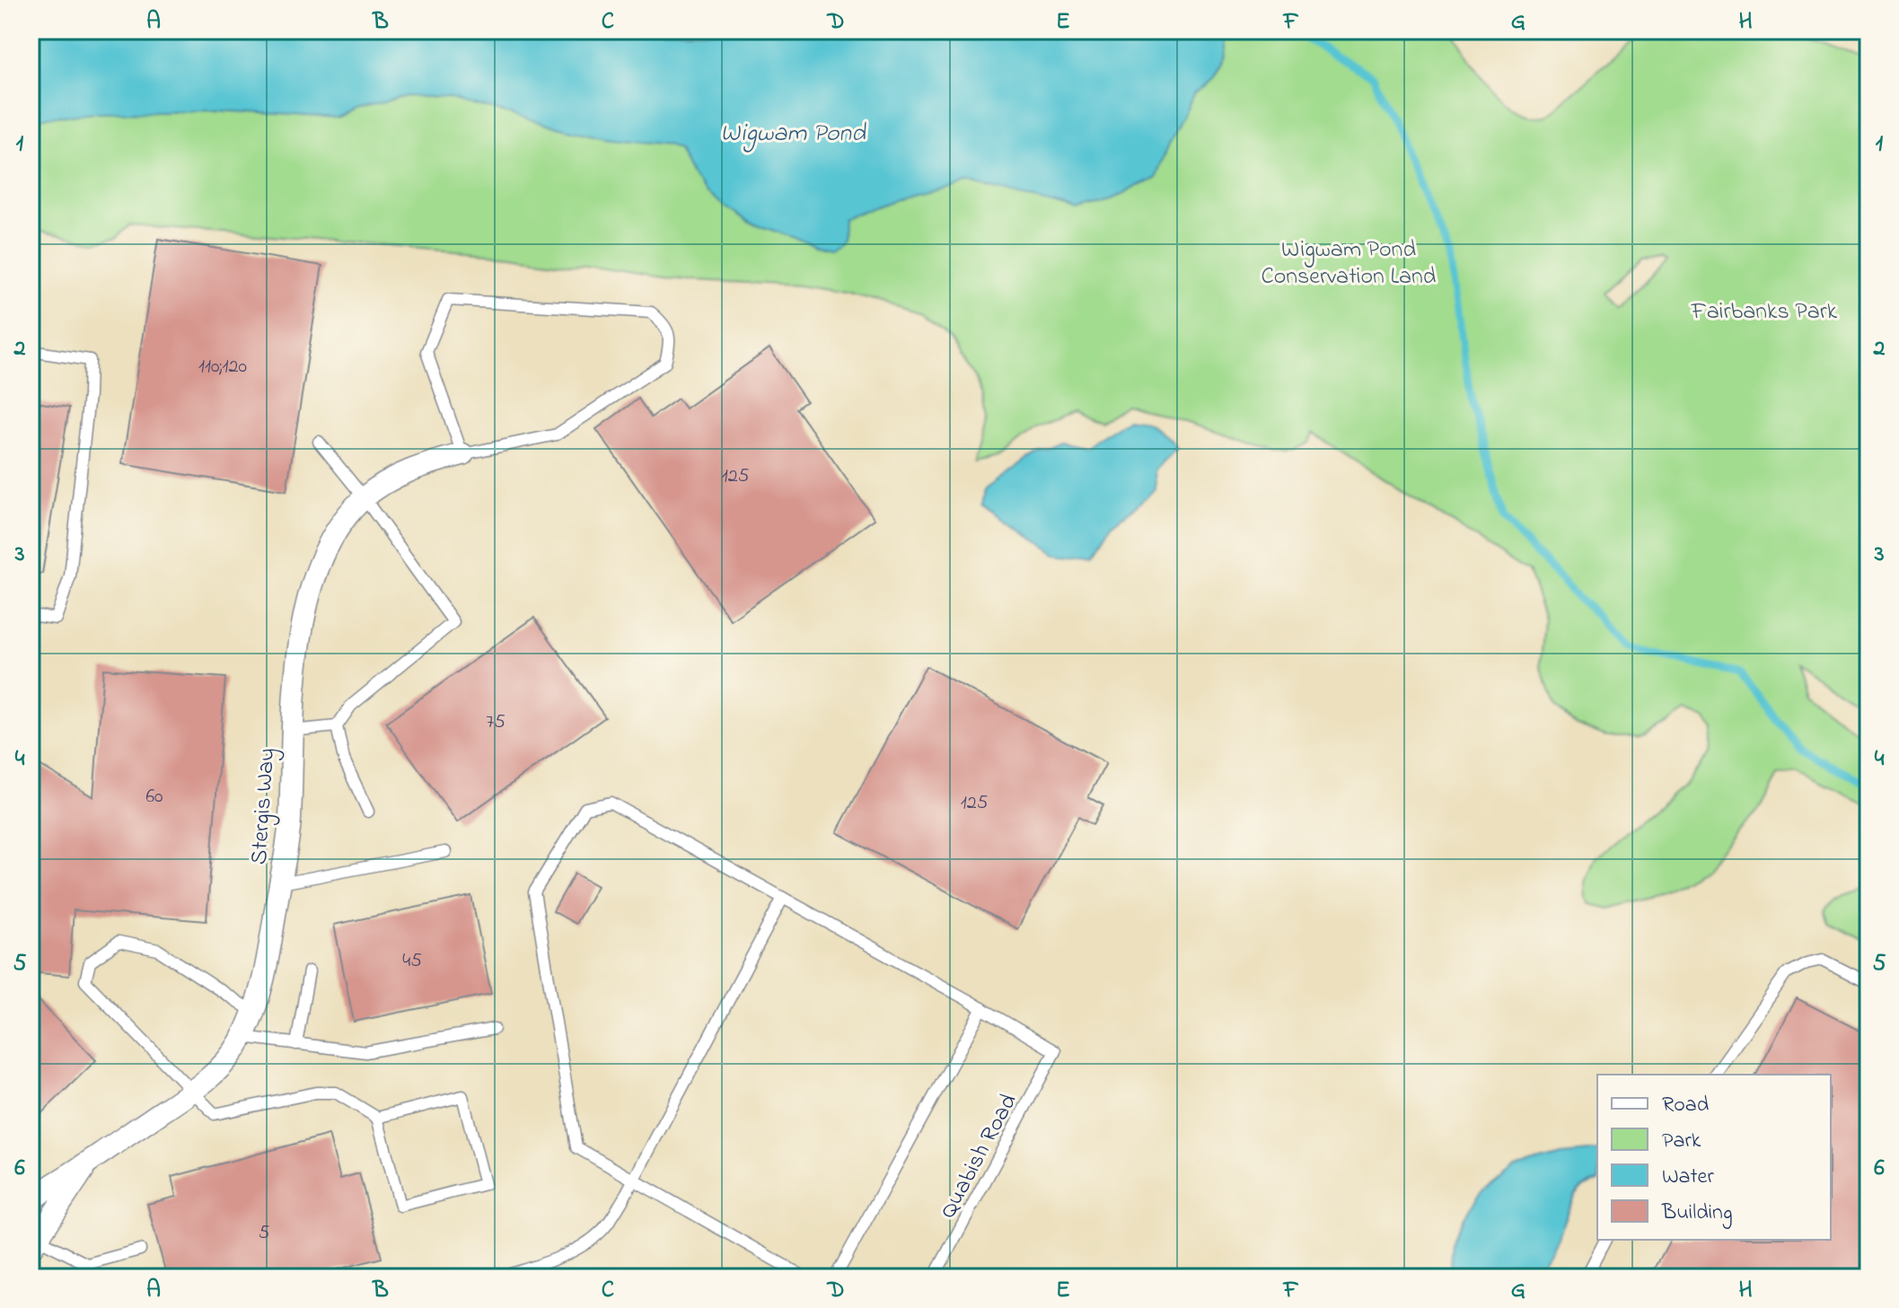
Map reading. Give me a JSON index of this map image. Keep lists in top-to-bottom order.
{
  "streets": {
    "street": ["Stergis Way"],
    "lane": ["Quabish Road"]
  },
  "water": ["Wigwam Pond"],
  "parks": ["Wigwam Pond Conservation Land", "Fairbanks Park"],
  "house_numbers": [
    "110;120",
    "125",
    "75",
    "60",
    "125",
    "45",
    "5"
  ],
  "legend": [
    "Road",
    "Park",
    "Water",
    "Building"
  ],
  "grid": {
    "columns": [
      "A",
      "B",
      "C",
      "D",
      "E",
      "F",
      "G",
      "H"
    ],
    "rows": [
      "1",
      "2",
      "3",
      "4",
      "5",
      "6"
    ]
  }
}
